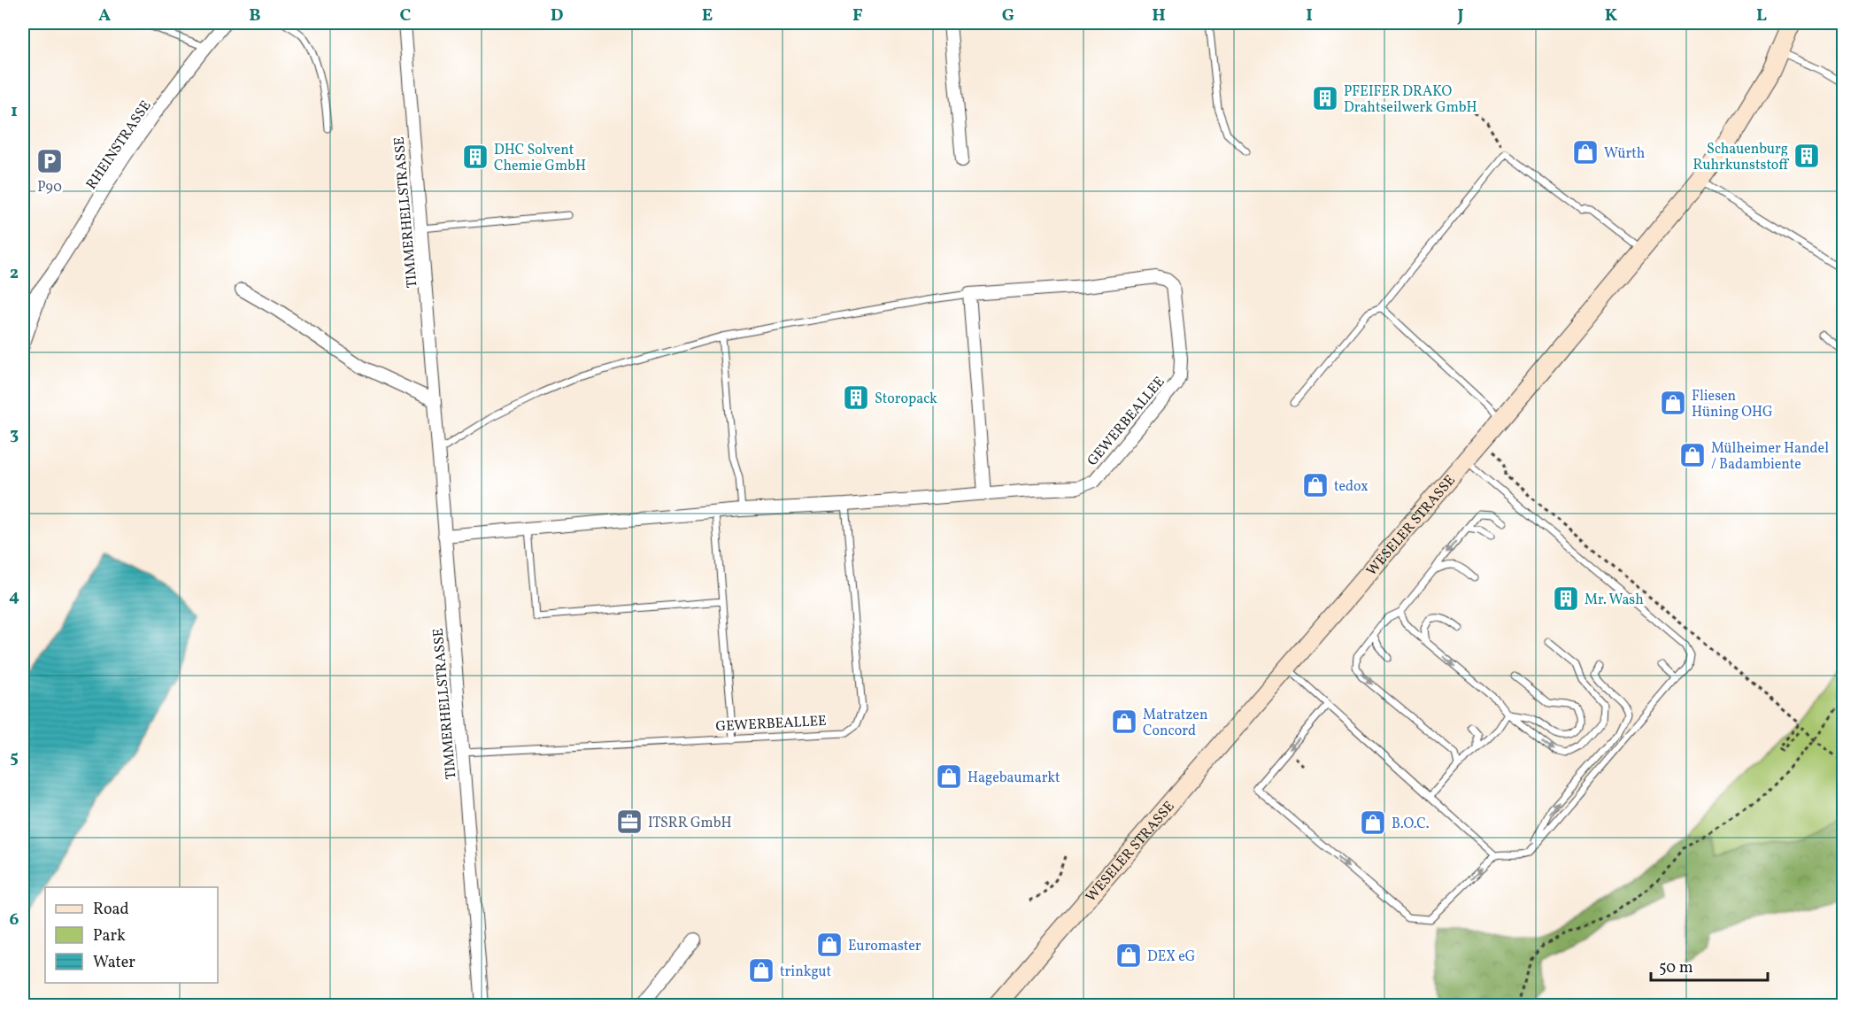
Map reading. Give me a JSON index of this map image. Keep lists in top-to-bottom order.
{
  "streets": {
    "main road": ["WESELER STRASSE"],
    "street": ["RHEINSTRASSE", "TIMMERHELLSTRASSE", "GEWERBEALLEE"]
  },
  "crossings": [
    ["TIMMERHELLSTRASSE", "GEWERBEALLEE"]
  ],
  "places": {
    "building": [
      "PFEIFER DRAKO Drahtseilwerk GmbH",
      "Schauenburg Ruhrkunststoff",
      "DHC Solvent Chemie GmbH",
      "Storopack",
      "Mr. Wash"
    ],
    "shop": [
      "Würth",
      "Fliesen Hüning OHG",
      "Mülheimer Handel / Badambiente",
      "tedox",
      "Matratzen Concord",
      "Hagebaumarkt",
      "B.O.C.",
      "Euromaster",
      "DEX eG",
      "trinkgut"
    ],
    "parking": ["P90"],
    "office": ["ITSRR GmbH"]
  },
  "legend": ["Road", "Park", "Water"],
  "scale_bar": "50 m",
  "grid": {
    "columns": [
      "A",
      "B",
      "C",
      "D",
      "E",
      "F",
      "G",
      "H",
      "I",
      "J",
      "K",
      "L"
    ],
    "rows": [
      "1",
      "2",
      "3",
      "4",
      "5",
      "6"
    ]
  }
}
